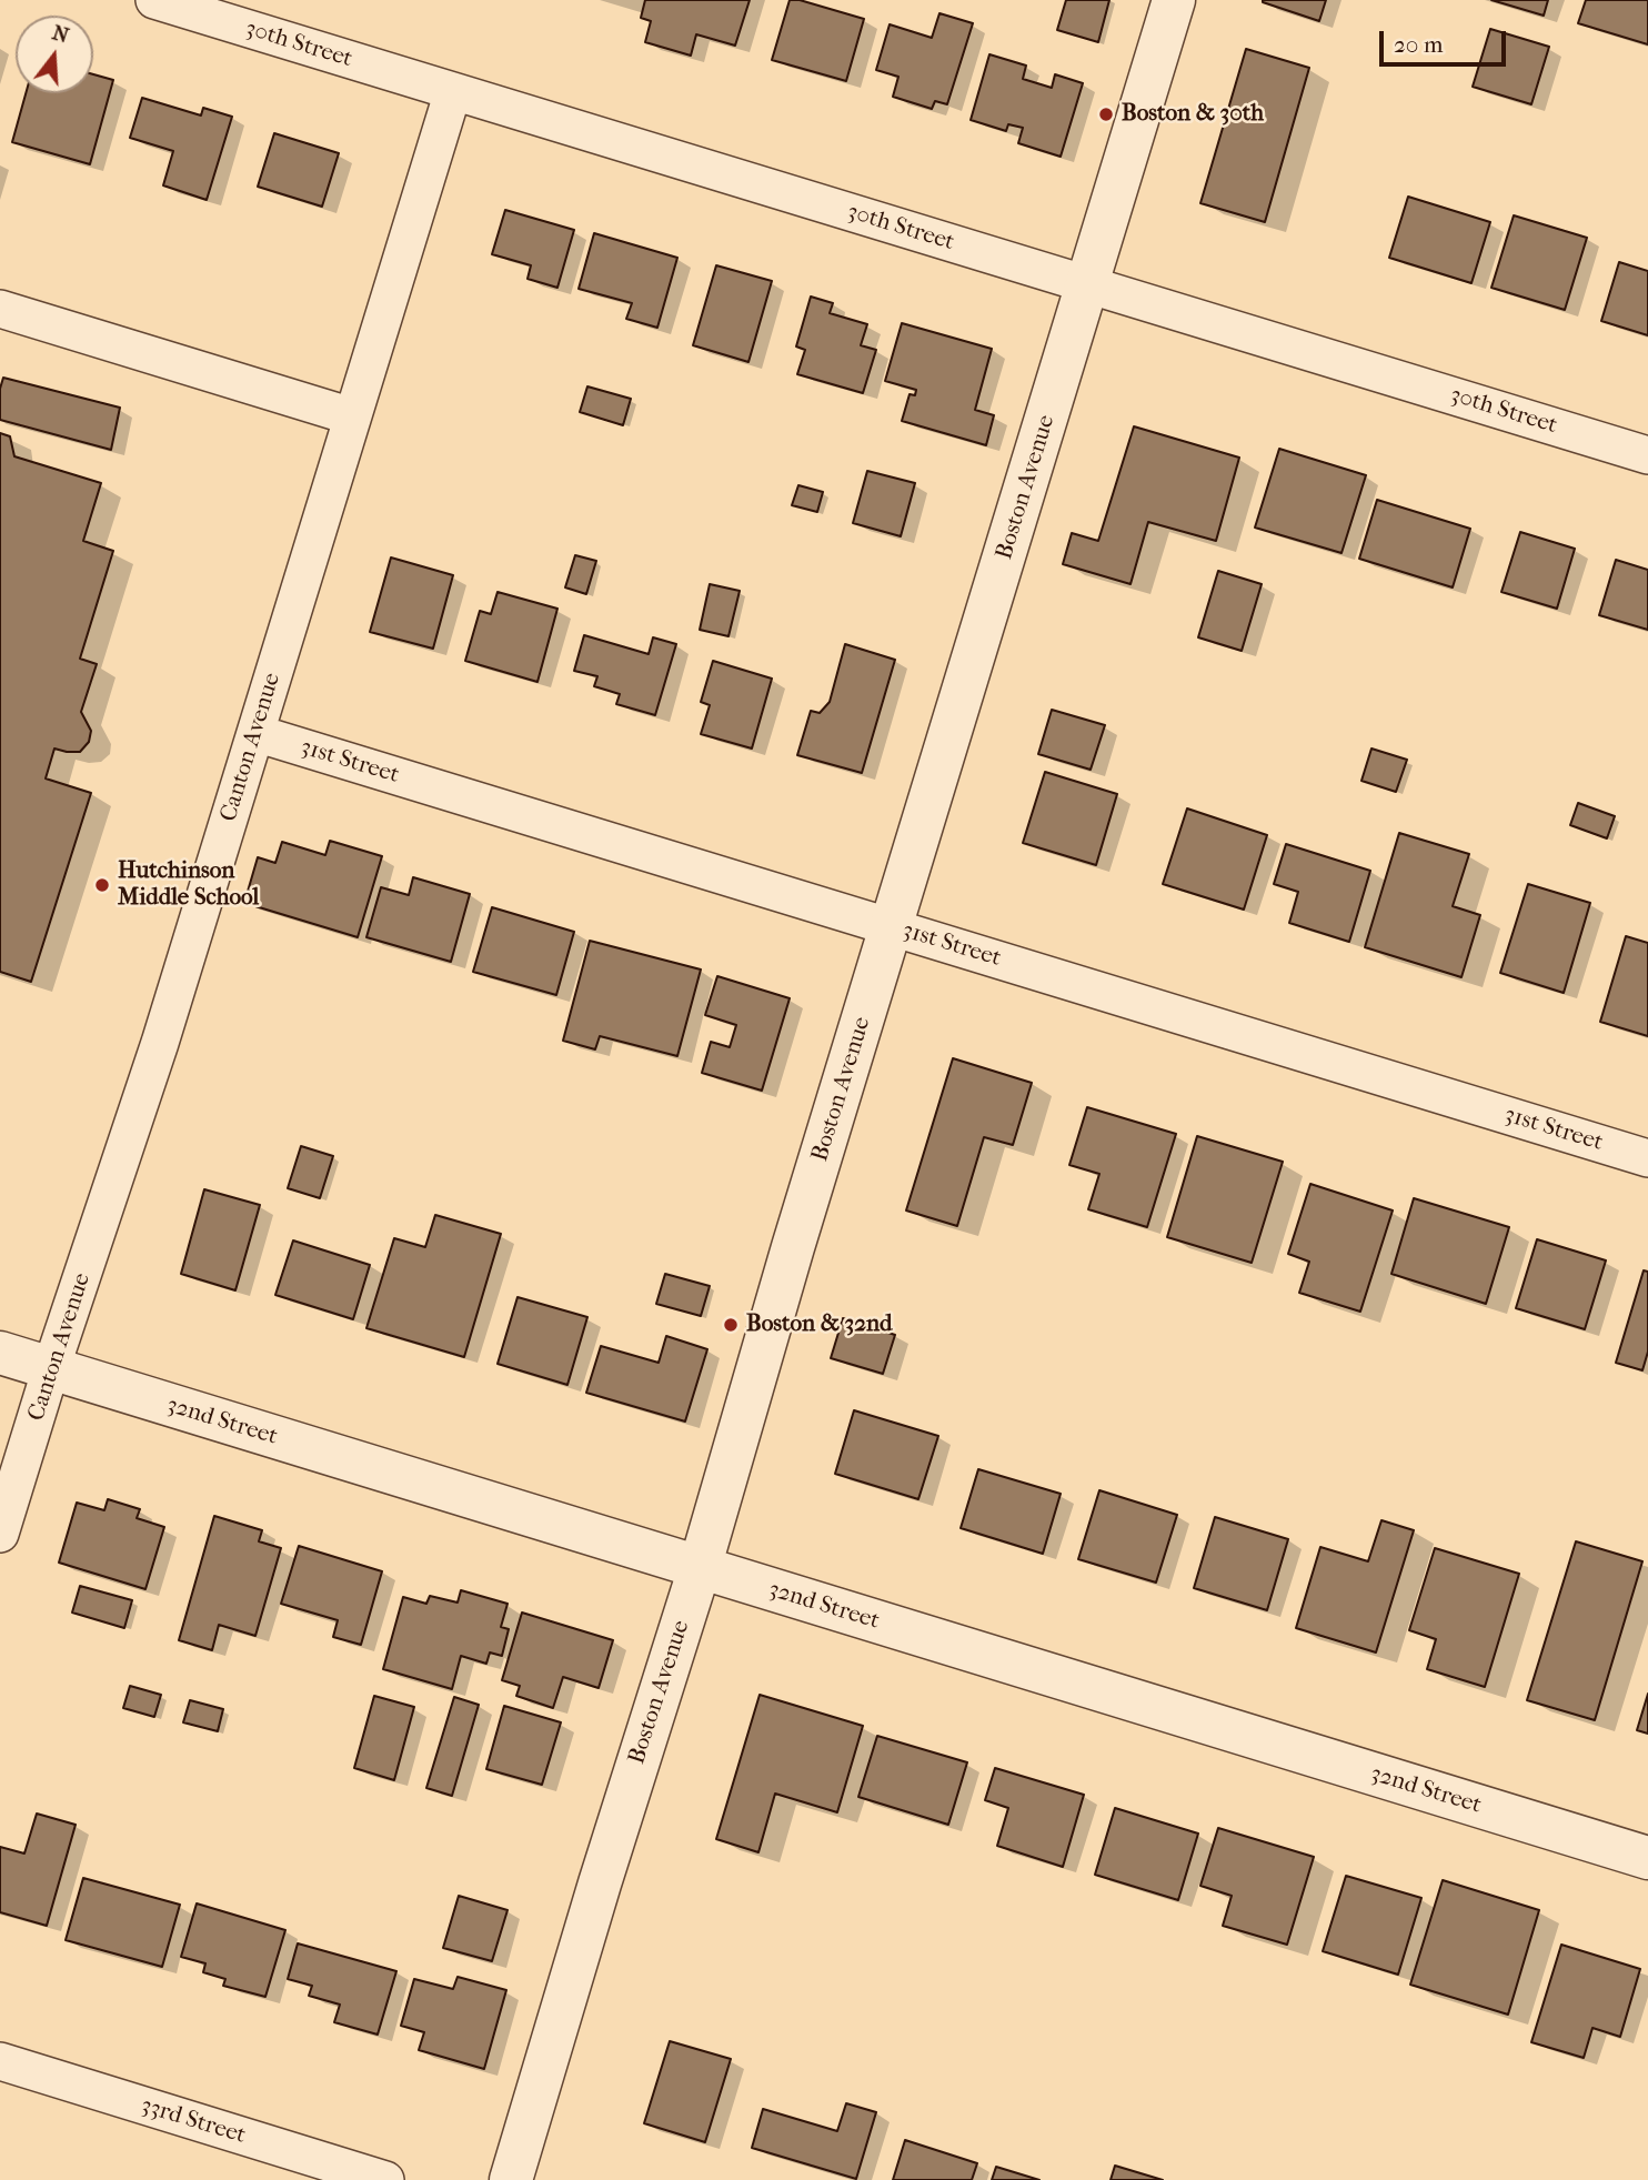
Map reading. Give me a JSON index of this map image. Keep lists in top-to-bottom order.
{
  "streets": {
    "street": [
      "30th Street",
      "Boston Avenue",
      "Canton Avenue",
      "31st Street",
      "32nd Street",
      "33rd Street"
    ]
  },
  "crossings": [
    ["30th Street", "Boston Avenue"],
    ["30th Street", "Canton Avenue"],
    ["Boston Avenue", "31st Street"],
    ["Boston Avenue", "32nd Street"],
    ["Canton Avenue", "31st Street"],
    ["Canton Avenue", "32nd Street"]
  ],
  "places": ["Boston & 30th", "Hutchinson Middle School", "Boston & 32nd"],
  "scale_bar": "20 m",
  "north": "top"
}
